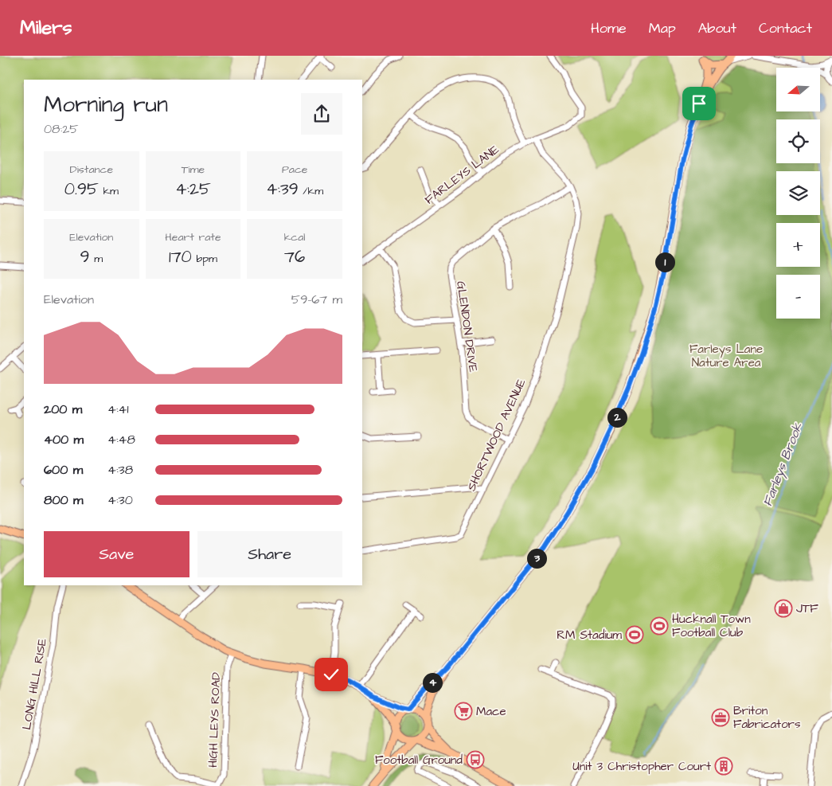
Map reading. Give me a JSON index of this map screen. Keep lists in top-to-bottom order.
{
  "streets": {
    "street": [
      "FARLEYS LANE",
      "GLENDON DRIVE",
      "SHORTWOOD AVENUE",
      "LONG HILL RISE",
      "HIGH LEYS ROAD"
    ]
  },
  "crossings": [
    ["FARLEYS LANE", "SHORTWOOD AVENUE"],
    ["GLENDON DRIVE", "SHORTWOOD AVENUE"]
  ],
  "water": ["Farleys Brook"],
  "parks": ["Farleys Lane Nature Area"],
  "places": {
    "shop": ["JTF"],
    "sports": ["Hucknall Town Football Club", "RM Stadium"],
    "supermarket": ["Mace"],
    "office": ["Briton Fabricators"],
    "bus stop": ["Football Ground"],
    "building": ["Unit 3 Christopher Court"]
  },
  "north": "left",
  "page": {
    "header": "Milers",
    "nav": [
      "Home",
      "Map",
      "About",
      "Contact"
    ],
    "map_buttons": ["+", "−"],
    "heading": ["Morning run", "08:25"],
    "stats": [
      ["Distance", "0.95 km"],
      ["Time", "4:25"],
      ["Pace", "4:39 /km"],
      ["Elevation", "9 m"],
      ["Heart rate", "170 bpm"],
      ["kcal", "76"]
    ],
    "pins": [
      "1",
      "2",
      "3",
      "4"
    ],
    "chart": ["Elevation", "59–67 m"],
    "list": [
      {
        "name": "200 m",
        "note": "4:41"
      },
      {
        "name": "400 m",
        "note": "4:48"
      },
      {
        "name": "600 m",
        "note": "4:38"
      },
      {
        "name": "800 m",
        "note": "4:30"
      }
    ],
    "buttons": ["Save", "Share"]
  }
}
